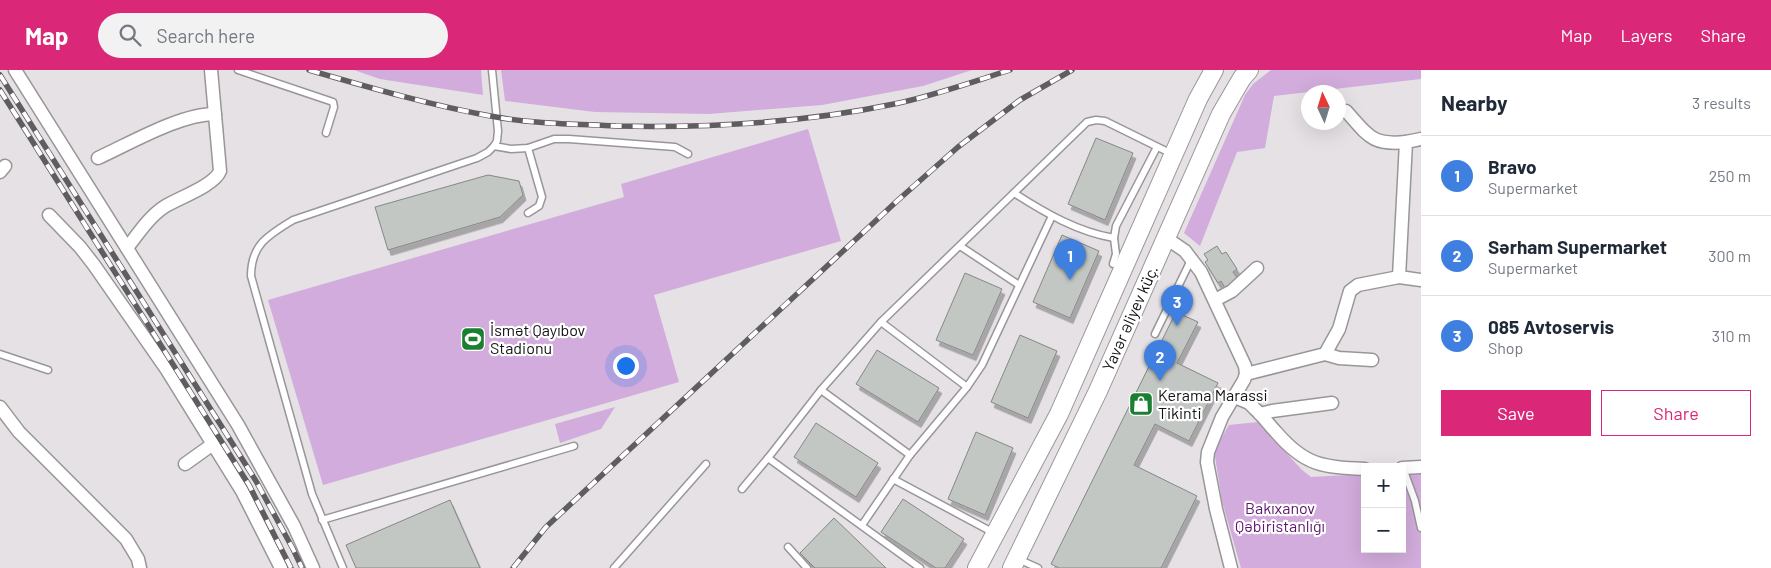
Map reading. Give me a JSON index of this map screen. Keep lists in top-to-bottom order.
{
  "streets": {
    "main road": ["Yavər Əliyev küç."]
  },
  "parks": ["Bakıxanov Qəbiristanlığı"],
  "places": {
    "sports": ["İsmət Qayıbov Stadionu"],
    "shop": ["Kerama Marassi Tikinti"]
  },
  "north": "top",
  "page": {
    "header": "Map",
    "search": "Search here",
    "nav": ["Map", "Layers", "Share"],
    "heading": ["Nearby", "3 results"],
    "list": [
      {
        "mark": "1",
        "name": "Bravo",
        "note": "Supermarket",
        "value": "250 m"
      },
      {
        "mark": "2",
        "name": "Sərham Supermarket",
        "note": "Supermarket",
        "value": "300 m"
      },
      {
        "mark": "3",
        "name": "085 Avtoservis",
        "note": "Shop",
        "value": "310 m"
      }
    ],
    "pins": ["1", "3", "2"],
    "buttons": ["Save", "Share"],
    "map_buttons": ["+", "−"]
  }
}
